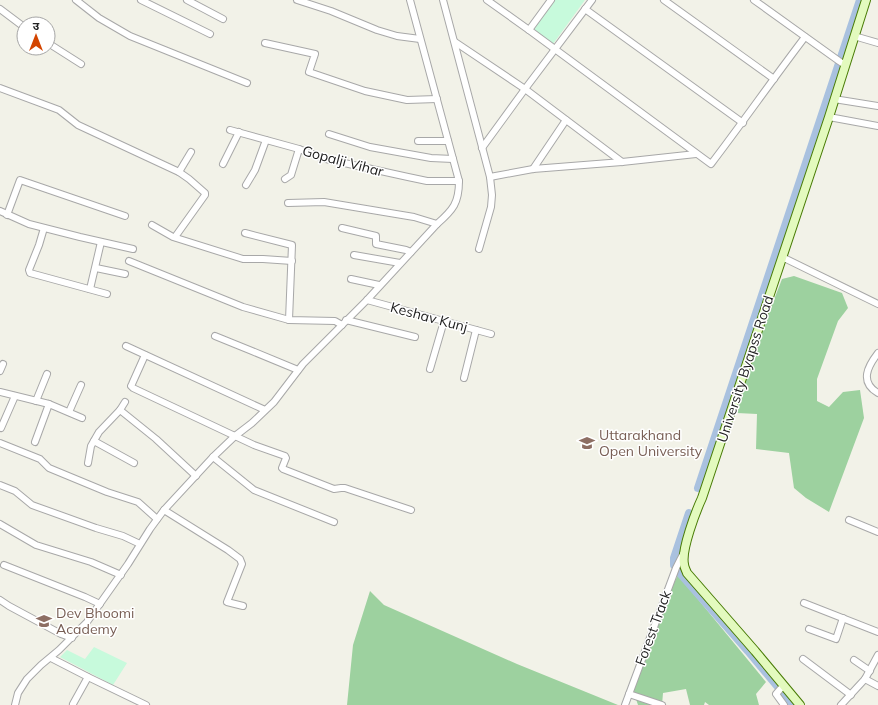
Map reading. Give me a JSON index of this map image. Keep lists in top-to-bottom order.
{
  "streets": {
    "main road": ["University Byapss Road"],
    "street": ["Gopalji Vihar", "Keshav Kunj", "Forest Track"]
  },
  "crossings": [
    ["University Byapss Road", "Forest Track"]
  ],
  "places": {
    "school or university": ["Uttarakhand Open University", "Dev Bhoomi Academy"]
  },
  "north": "top"
}
